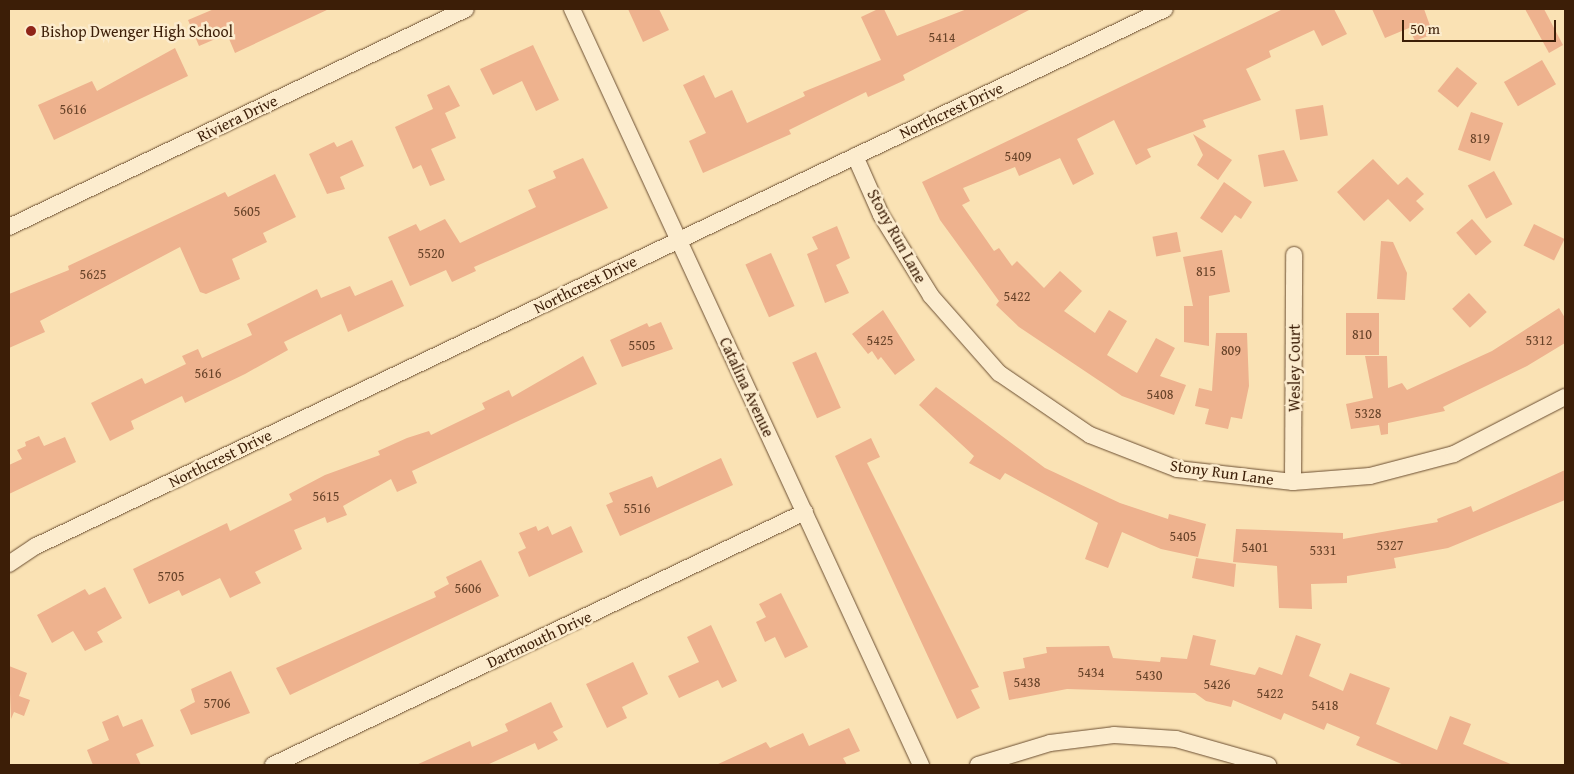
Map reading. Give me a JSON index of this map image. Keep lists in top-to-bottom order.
{
  "streets": {
    "street": [
      "Northcrest Drive",
      "Riviera Drive",
      "Stony Run Lane",
      "Wesley Court",
      "Catalina Avenue",
      "Dartmouth Drive"
    ]
  },
  "crossings": [
    ["Northcrest Drive", "Stony Run Lane"],
    ["Northcrest Drive", "Catalina Avenue"],
    ["Stony Run Lane", "Wesley Court"],
    ["Catalina Avenue", "Dartmouth Drive"]
  ],
  "places": ["Bishop Dwenger High School"],
  "house_numbers": [
    "5414",
    "5616",
    "819",
    "5409",
    "5605",
    "5520",
    "815",
    "5625",
    "5422",
    "810",
    "5425",
    "5312",
    "5505",
    "809",
    "5616",
    "5408",
    "5328",
    "5615",
    "5516",
    "5405",
    "5327",
    "5401",
    "5331",
    "5705",
    "5606",
    "5434",
    "5430",
    "5438",
    "5426",
    "5422",
    "5706",
    "5418"
  ],
  "scale_bar": "50 m"
}
